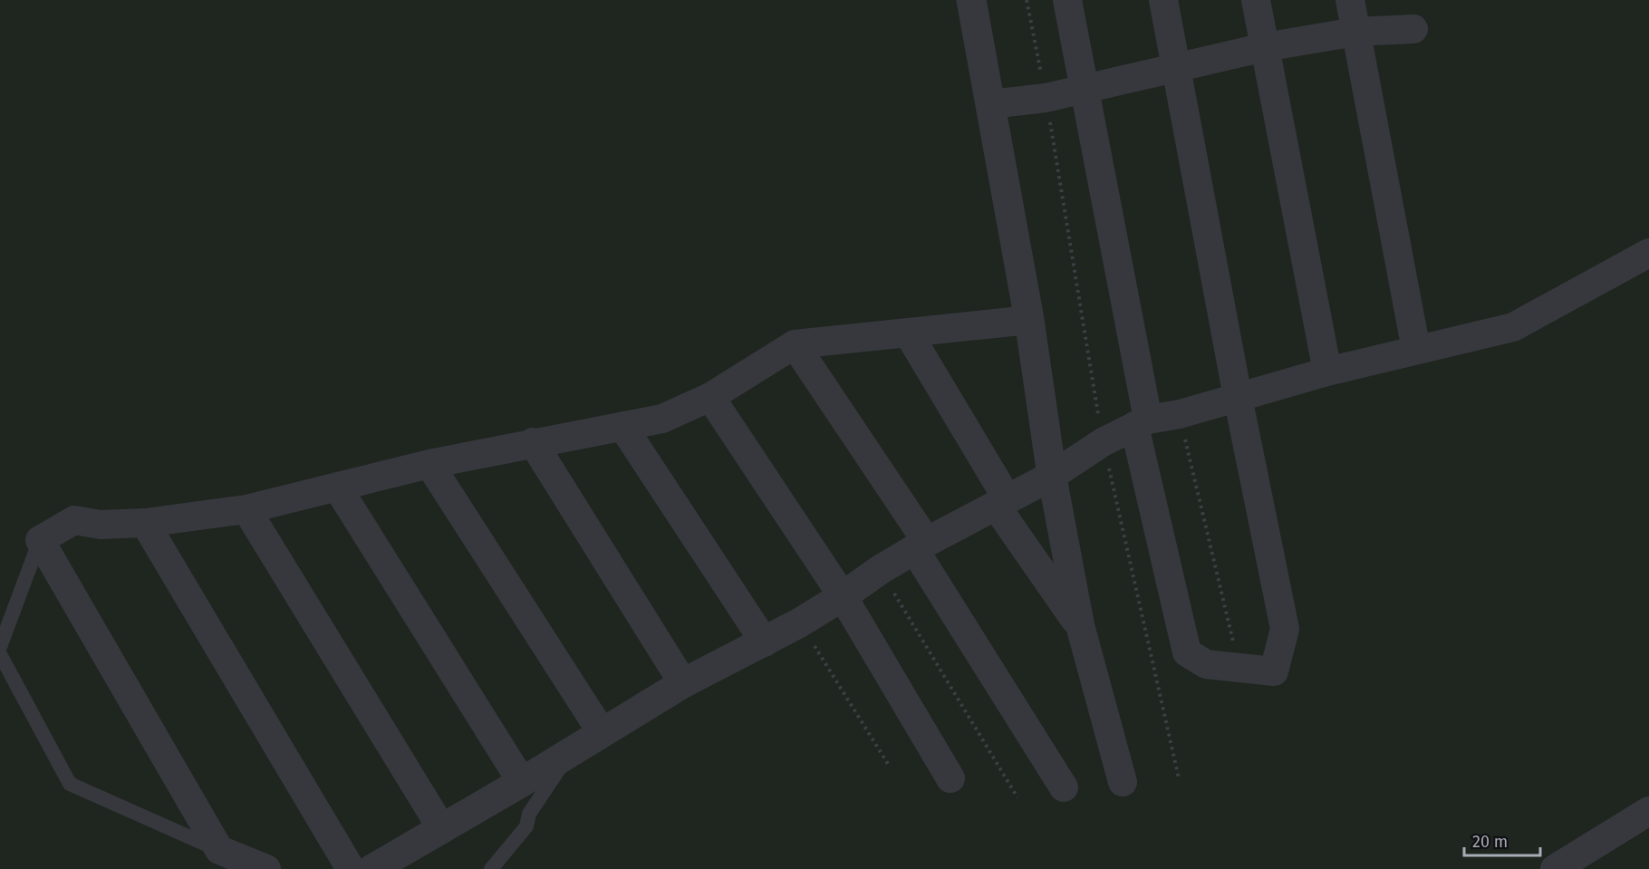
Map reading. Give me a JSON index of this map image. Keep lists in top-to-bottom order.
{
  "scale_bar": "20 m"
}
